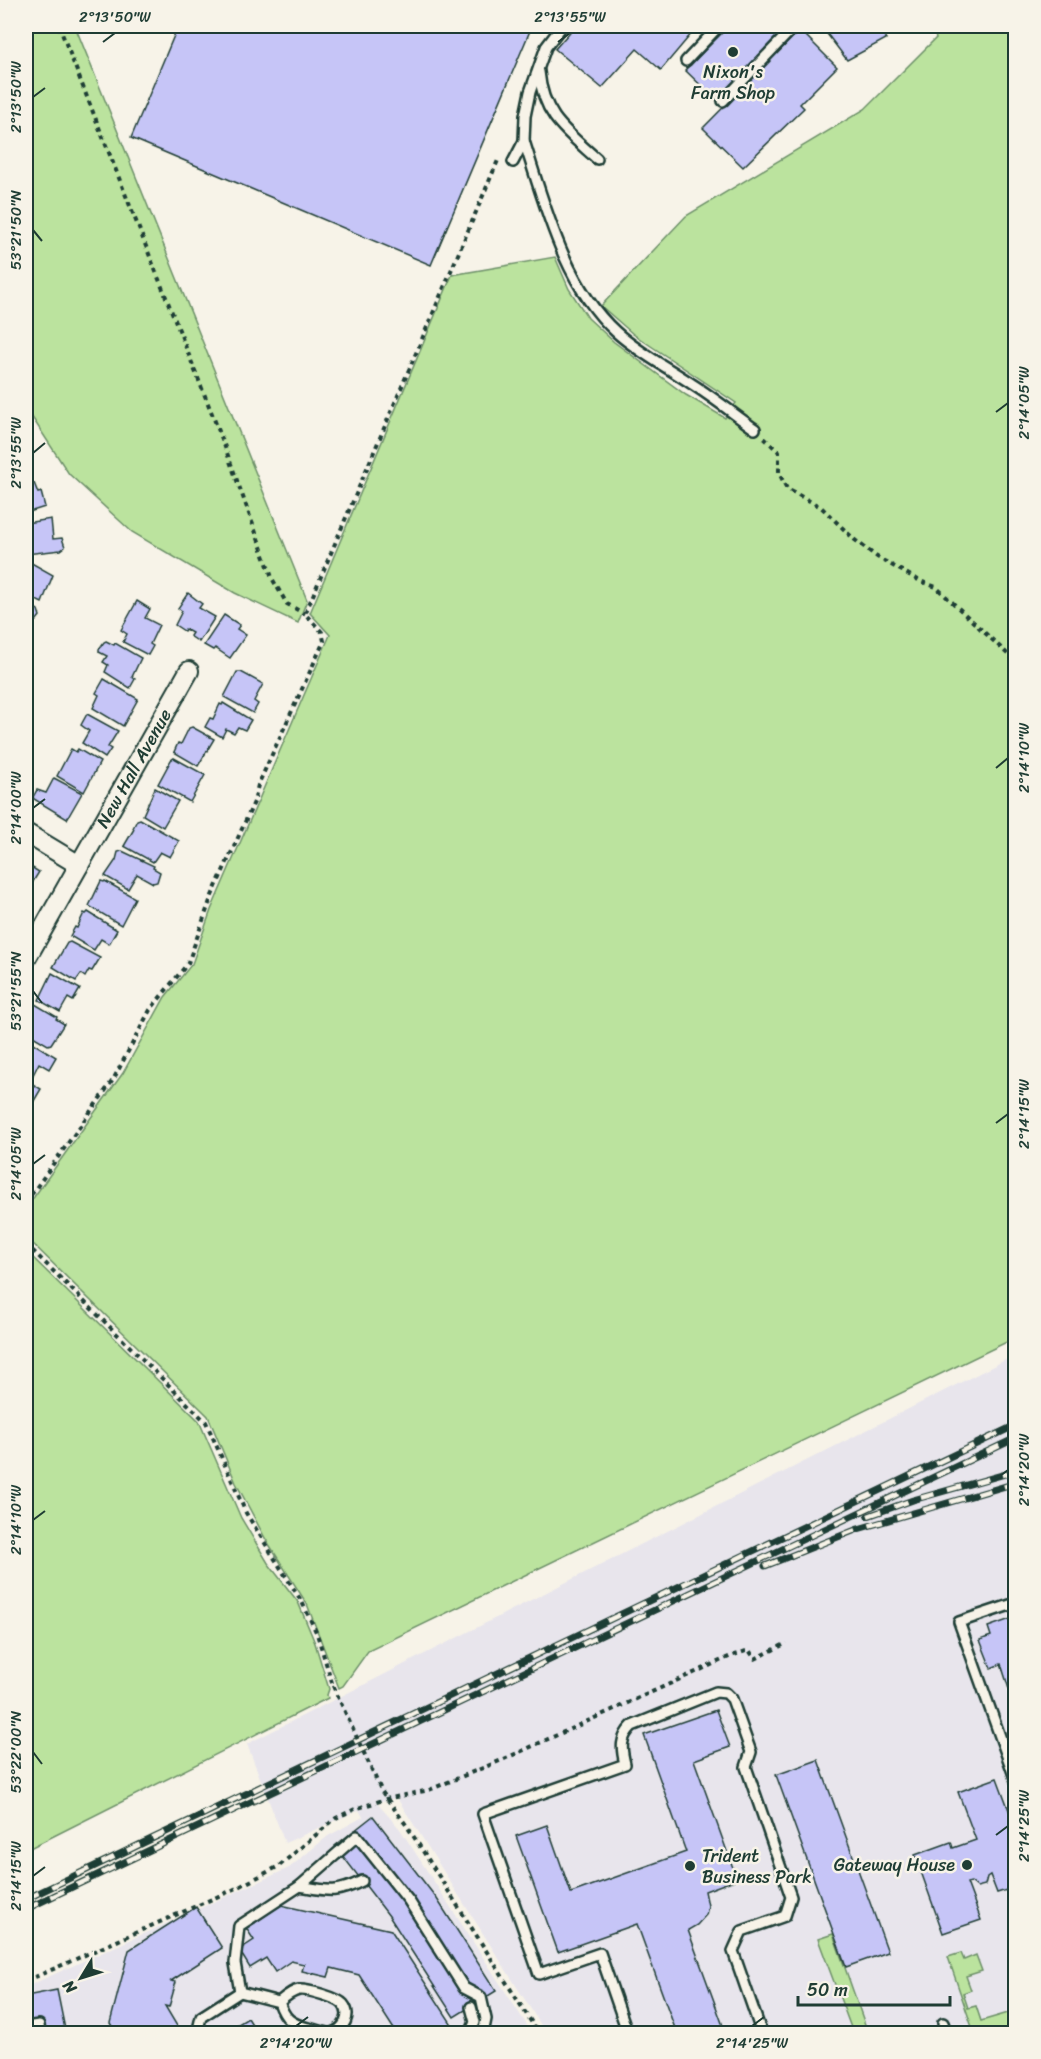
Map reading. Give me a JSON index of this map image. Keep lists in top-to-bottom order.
{
  "streets": {
    "street": ["New Hall Avenue"]
  },
  "places": ["Nixon's Farm Shop", "Gateway House", "Trident Business Park"],
  "scale_bar": "50 m",
  "north": "bottom left",
  "coordinates": [
    "2°13'50\"W",
    "2°13'55\"W",
    "53°21'50\"N",
    "2°14'05\"W",
    "2°14'10\"W",
    "2°14'00\"W",
    "53°21'55\"N",
    "2°14'15\"W",
    "2°14'20\"W",
    "53°22'00\"N",
    "2°14'25\"W"
  ]
}
